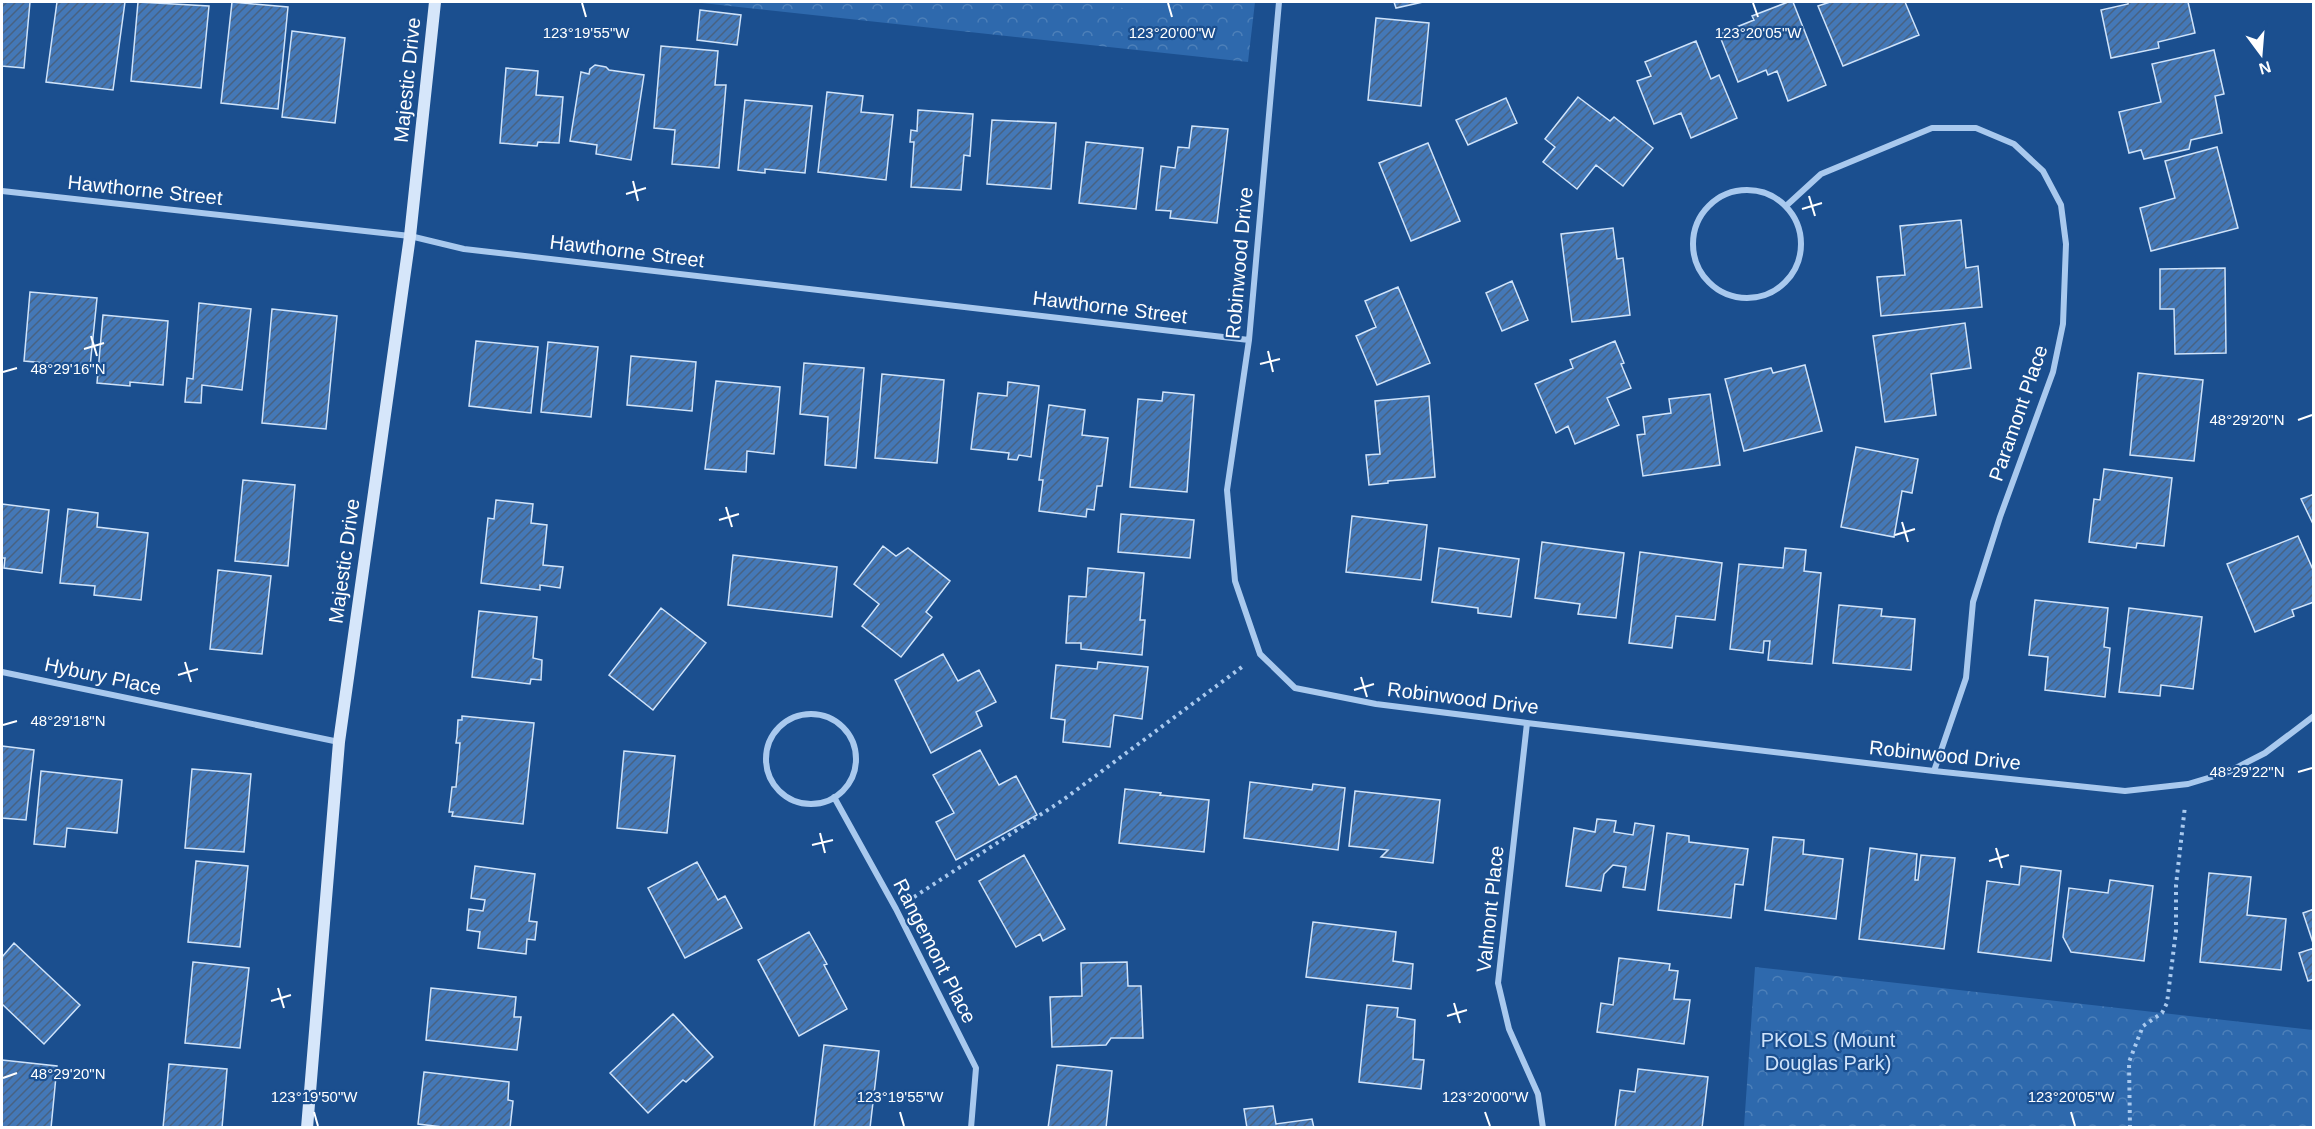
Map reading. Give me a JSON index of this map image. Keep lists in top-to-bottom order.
{
  "streets": {
    "street": [
      "Majestic Drive",
      "Hawthorne Street",
      "Robinwood Drive",
      "Paramont Place",
      "Hybury Place",
      "Valmont Place",
      "Rangemont Place"
    ]
  },
  "crossings": [
    ["Majestic Drive", "Hawthorne Street"],
    ["Majestic Drive", "Hybury Place"],
    ["Hawthorne Street", "Robinwood Drive"],
    ["Robinwood Drive", "Paramont Place"],
    ["Robinwood Drive", "Valmont Place"]
  ],
  "parks": ["PKOLS (Mount Douglas Park)"],
  "north": "bottom",
  "coordinates": [
    "123°19'55\"W",
    "123°20'00\"W",
    "123°20'05\"W",
    "48°29'16\"N",
    "48°29'20\"N",
    "48°29'18\"N",
    "48°29'22\"N",
    "123°19'50\"W"
  ]
}
